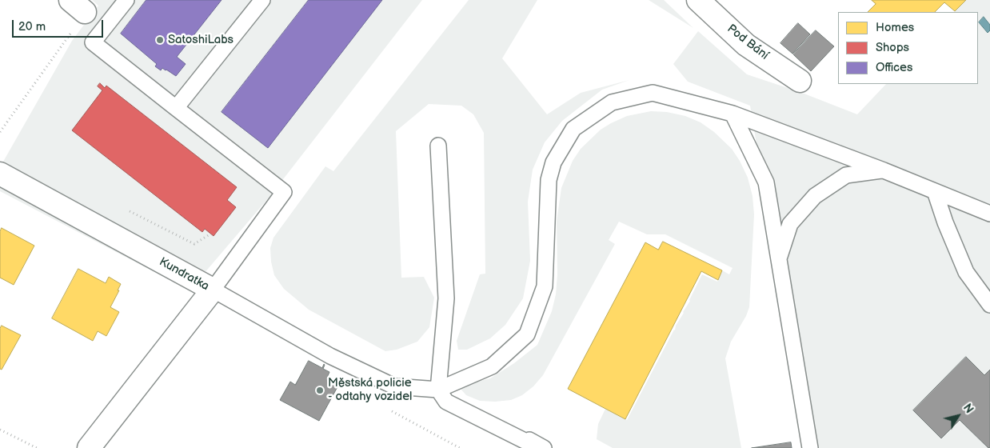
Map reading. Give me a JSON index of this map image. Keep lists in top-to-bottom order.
{
  "streets": {
    "street": ["Pod Bání", "Kundratka"]
  },
  "places": ["SatoshiLabs", "Městská policie - odtahy vozidel"],
  "legend": ["Homes", "Shops", "Offices"],
  "scale_bar": "20 m",
  "north": "top right"
}
